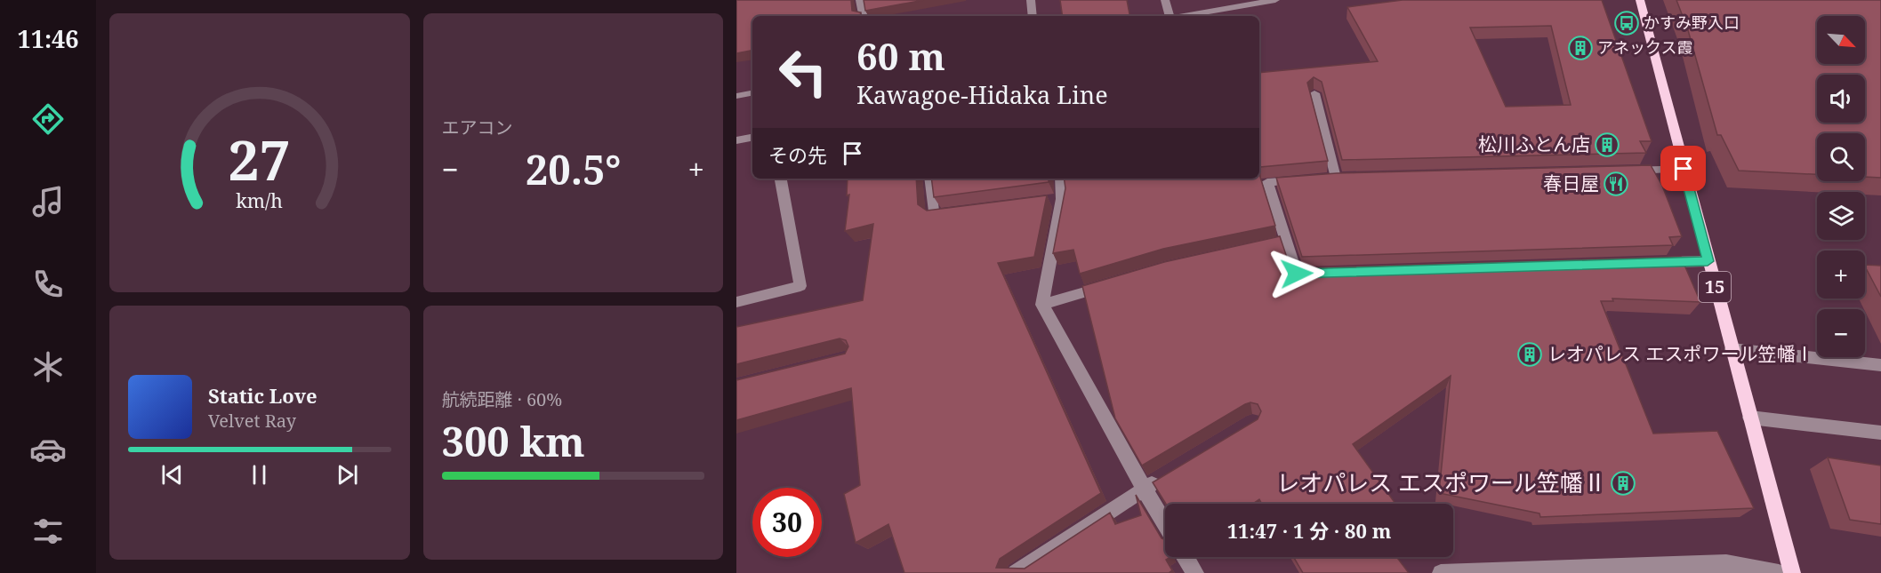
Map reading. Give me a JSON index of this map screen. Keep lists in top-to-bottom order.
{
  "streets": {
    "main road": ["15"]
  },
  "places": {
    "bus stop": ["かすみ野入口"],
    "building": [
      "アネックス霞",
      "松川ふとん店",
      "レオパレス エスポワール笠幡Ⅰ",
      "レオパレス エスポワール笠幡Ⅱ"
    ],
    "restaurant": ["春日屋"]
  },
  "north": "bottom right",
  "page": {
    "tabs": "11:46",
    "tile": [
      "エアコン",
      ["航続距離 · 60%", "300 km"]
    ],
    "map_buttons": ["+", "−"],
    "turn": ["60 m", "Kawagoe-Hidaka Line"],
    "then": "その先",
    "heat": ["−", "20.5°", "+"],
    "song": ["Static Love", "Velvet Ray"],
    "limit": "30",
    "trip": "11:47 · 1 分 · 80 m",
    "gauge": ["27", "km/h"]
  }
}
